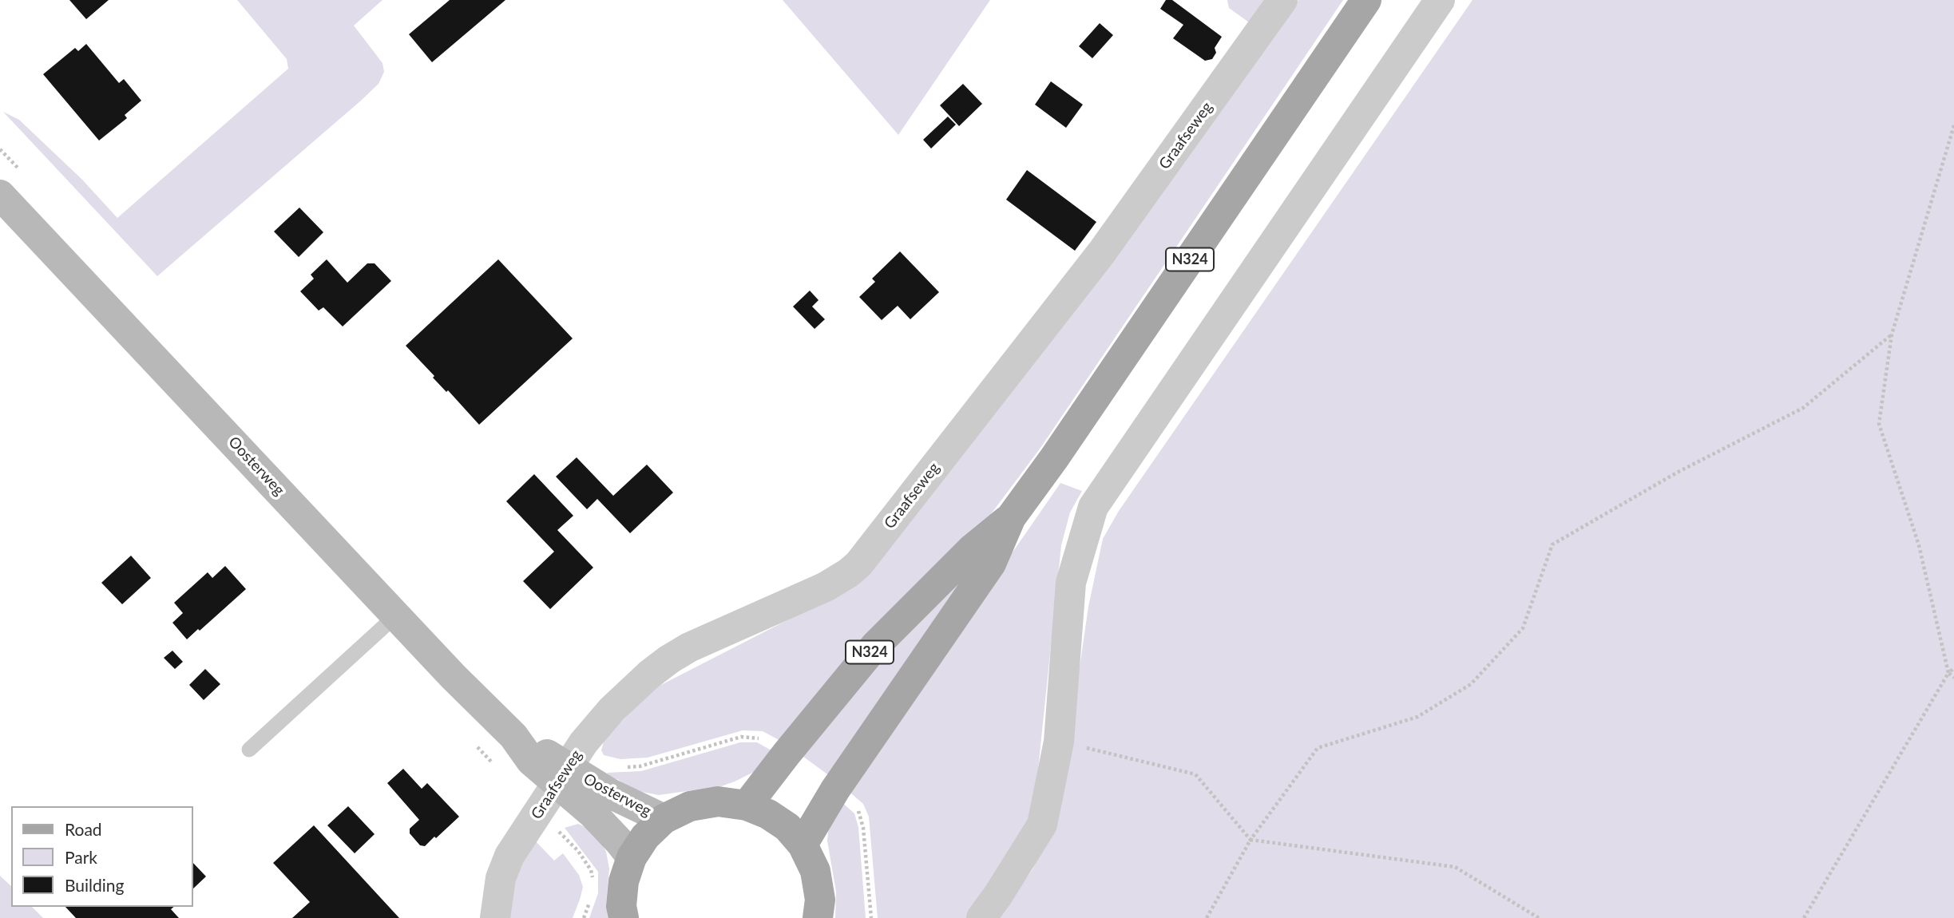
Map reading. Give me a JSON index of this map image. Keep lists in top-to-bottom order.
{
  "streets": {
    "main road": ["N324"],
    "street": ["Graafseweg", "Oosterweg"]
  },
  "crossings": [
    ["Graafseweg", "Oosterweg"]
  ],
  "legend": ["Road", "Park", "Building"]
}
